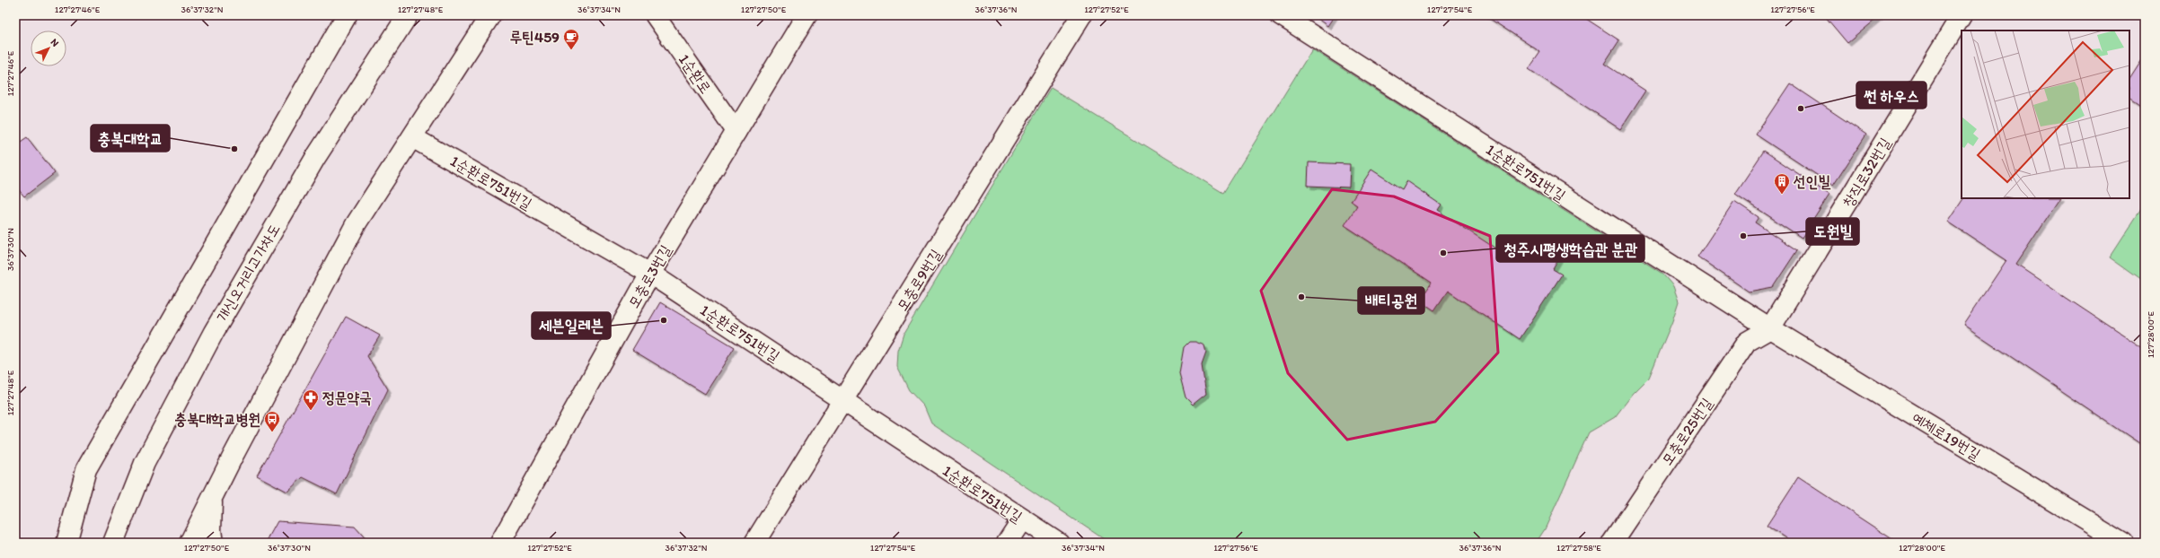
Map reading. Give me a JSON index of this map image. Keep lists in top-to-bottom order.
{
  "streets": {
    "street": [
      "1순환로751번길",
      "창직로32번길",
      "개신오거리고가차도",
      "모충로3번길",
      "모충로9번길",
      "모충로25번길",
      "예체로19번길"
    ],
    "lane": ["1순환로"]
  },
  "crossings": [
    ["1순환로", "모충로3번길"],
    ["1순환로751번길", "창직로32번길"],
    ["1순환로751번길", "모충로3번길"],
    ["1순환로751번길", "모충로9번길"],
    ["1순환로751번길", "모충로25번길"],
    ["1순환로751번길", "예체로19번길"],
    ["창직로32번길", "모충로25번길"],
    ["창직로32번길", "예체로19번길"],
    ["모충로25번길", "예체로19번길"]
  ],
  "places": {
    "cafe": ["루틴459"],
    "other": [
      "썬 하우스",
      "충북대학교",
      "도원빌",
      "청주시평생학습관 분관",
      "배티공원",
      "세븐일레븐"
    ],
    "building": ["선인빌"],
    "pharmacy": ["정문약국"],
    "bus stop": ["충북대학교병원"]
  },
  "north": "top right",
  "coordinates": [
    "127°27'46\"E",
    "36°37'32\"N",
    "127°27'48\"E",
    "36°37'34\"N",
    "127°27'50\"E",
    "36°37'36\"N",
    "127°27'52\"E",
    "127°27'54\"E",
    "127°27'56\"E",
    "36°37'30\"N",
    "127°28'00\"E",
    "127°27'58\"E"
  ]
}
